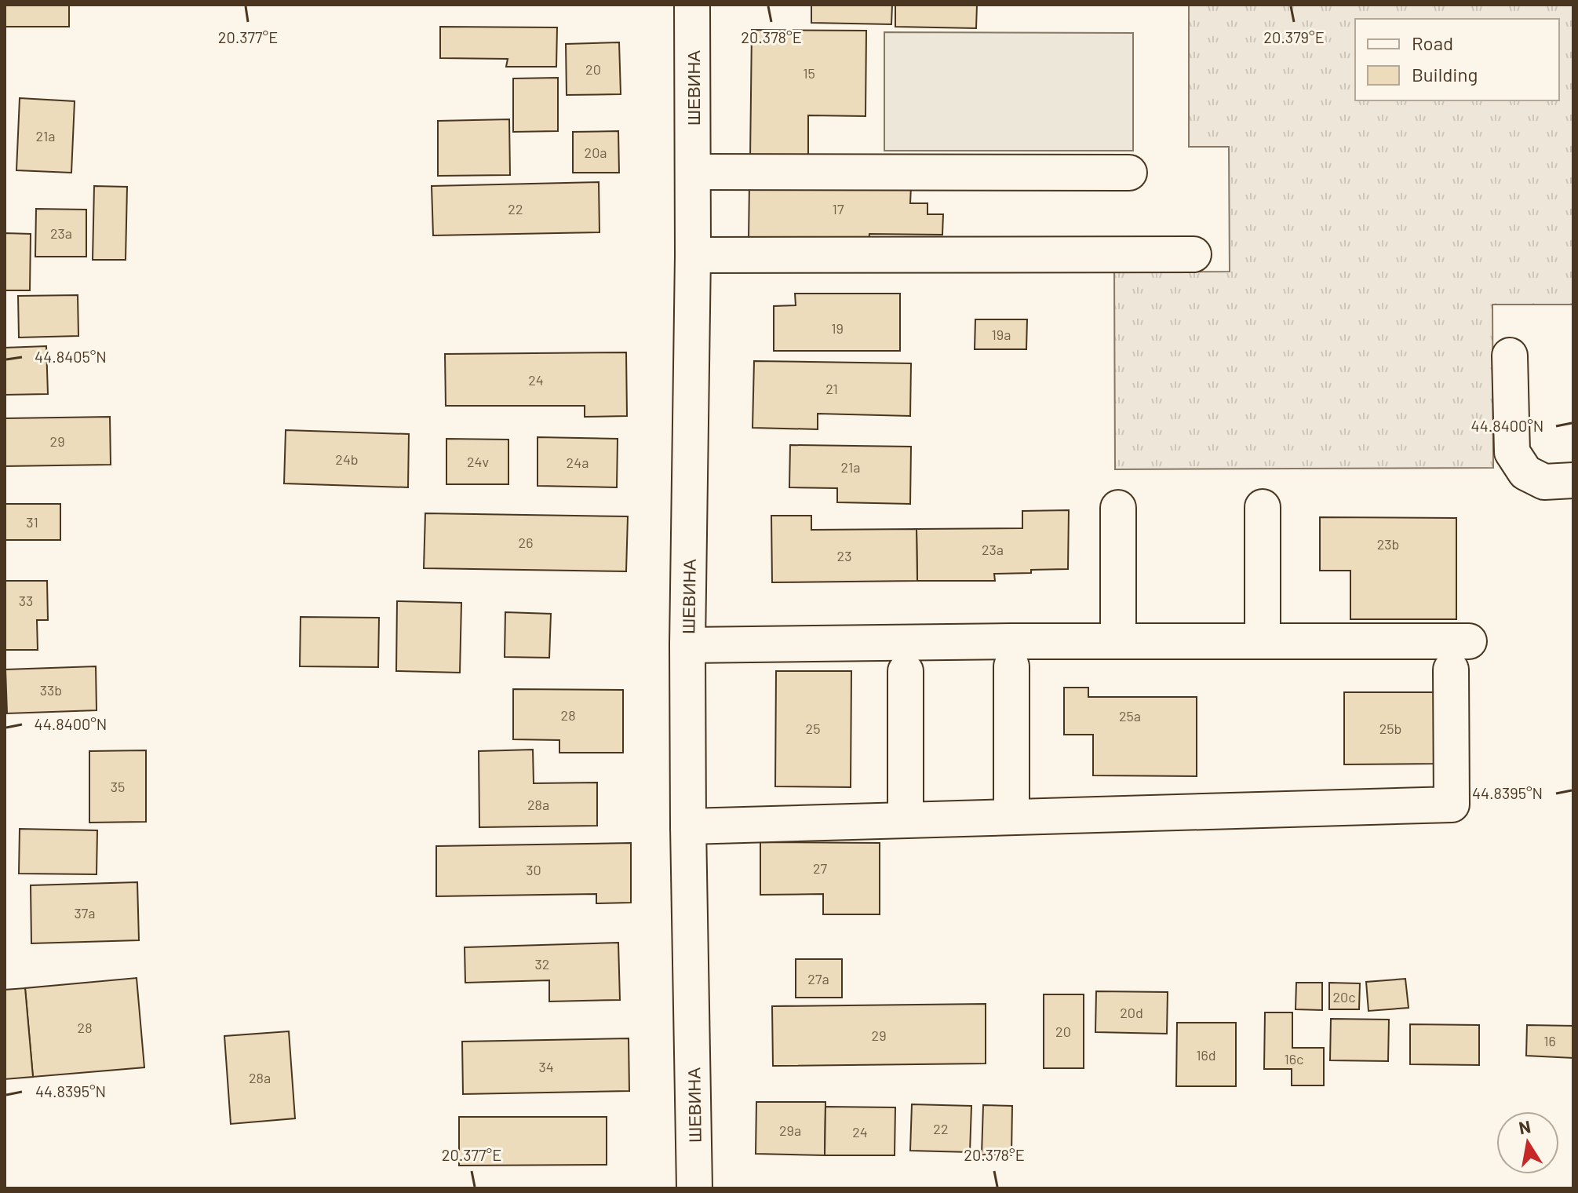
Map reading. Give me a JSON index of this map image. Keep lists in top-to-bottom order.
{
  "streets": {
    "street": ["ШЕВИНА"]
  },
  "house_numbers": [
    "20",
    "15",
    "21a",
    "20a",
    "22",
    "17",
    "23a",
    "19",
    "19a",
    "24",
    "21",
    "29",
    "24b",
    "24v",
    "24a",
    "21a",
    "31",
    "26",
    "23b",
    "23a",
    "23",
    "33",
    "33b",
    "28",
    "25a",
    "25",
    "25b",
    "35",
    "28a",
    "27",
    "30",
    "37a",
    "32",
    "27a",
    "20c",
    "20d",
    "28",
    "20",
    "29",
    "16",
    "16d",
    "16c",
    "34",
    "28a",
    "22",
    "29a",
    "24"
  ],
  "legend": ["Road", "Building"],
  "north": "top",
  "coordinates": [
    "20.377°E",
    "20.378°E",
    "20.379°E",
    "44.8405°N",
    "44.8400°N",
    "44.8395°N"
  ]
}
